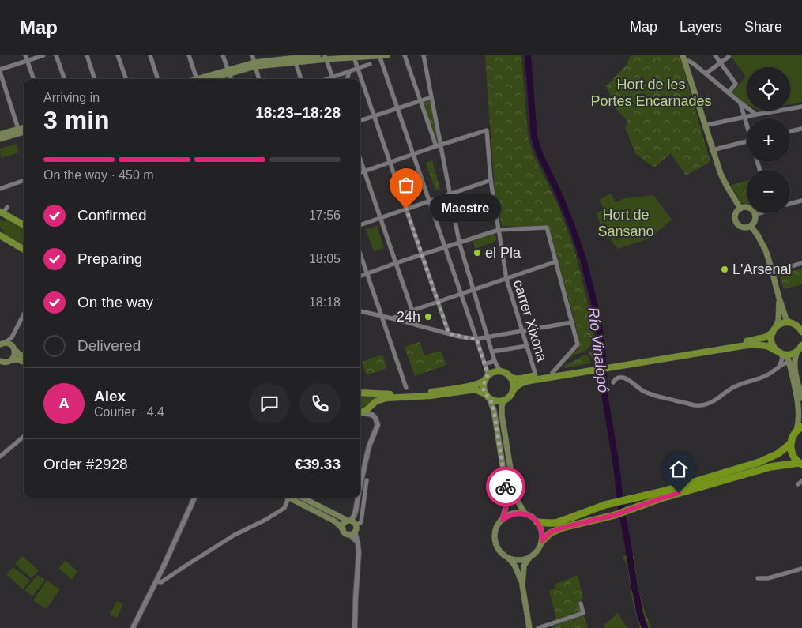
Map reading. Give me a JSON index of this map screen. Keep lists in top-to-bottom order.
{
  "streets": {
    "street": ["carrer Xixona"]
  },
  "water": ["Río Vinalopó"],
  "parks": ["Hort de les Portes Encarnades", "Hort de Sansano"],
  "places": [
    "Maestre",
    "el Pla",
    "L'Arsenal",
    "24h"
  ],
  "page": {
    "header": "Map",
    "nav": ["Map", "Layers", "Share"],
    "map_buttons": ["+", "−"],
    "heading": ["3 min", "Arriving in", "18:23–18:28"],
    "panel": [
      "Alex",
      "Courier · 4.4",
      "Order #2928",
      "€39.33"
    ],
    "bar": "On the way · 450 m",
    "list": [
      ["Confirmed", "17:56"],
      ["Preparing", "18:05"],
      ["On the way", "18:18"],
      "Delivered"
    ],
    "bubble": "Maestre",
    "round": "A"
  }
}
